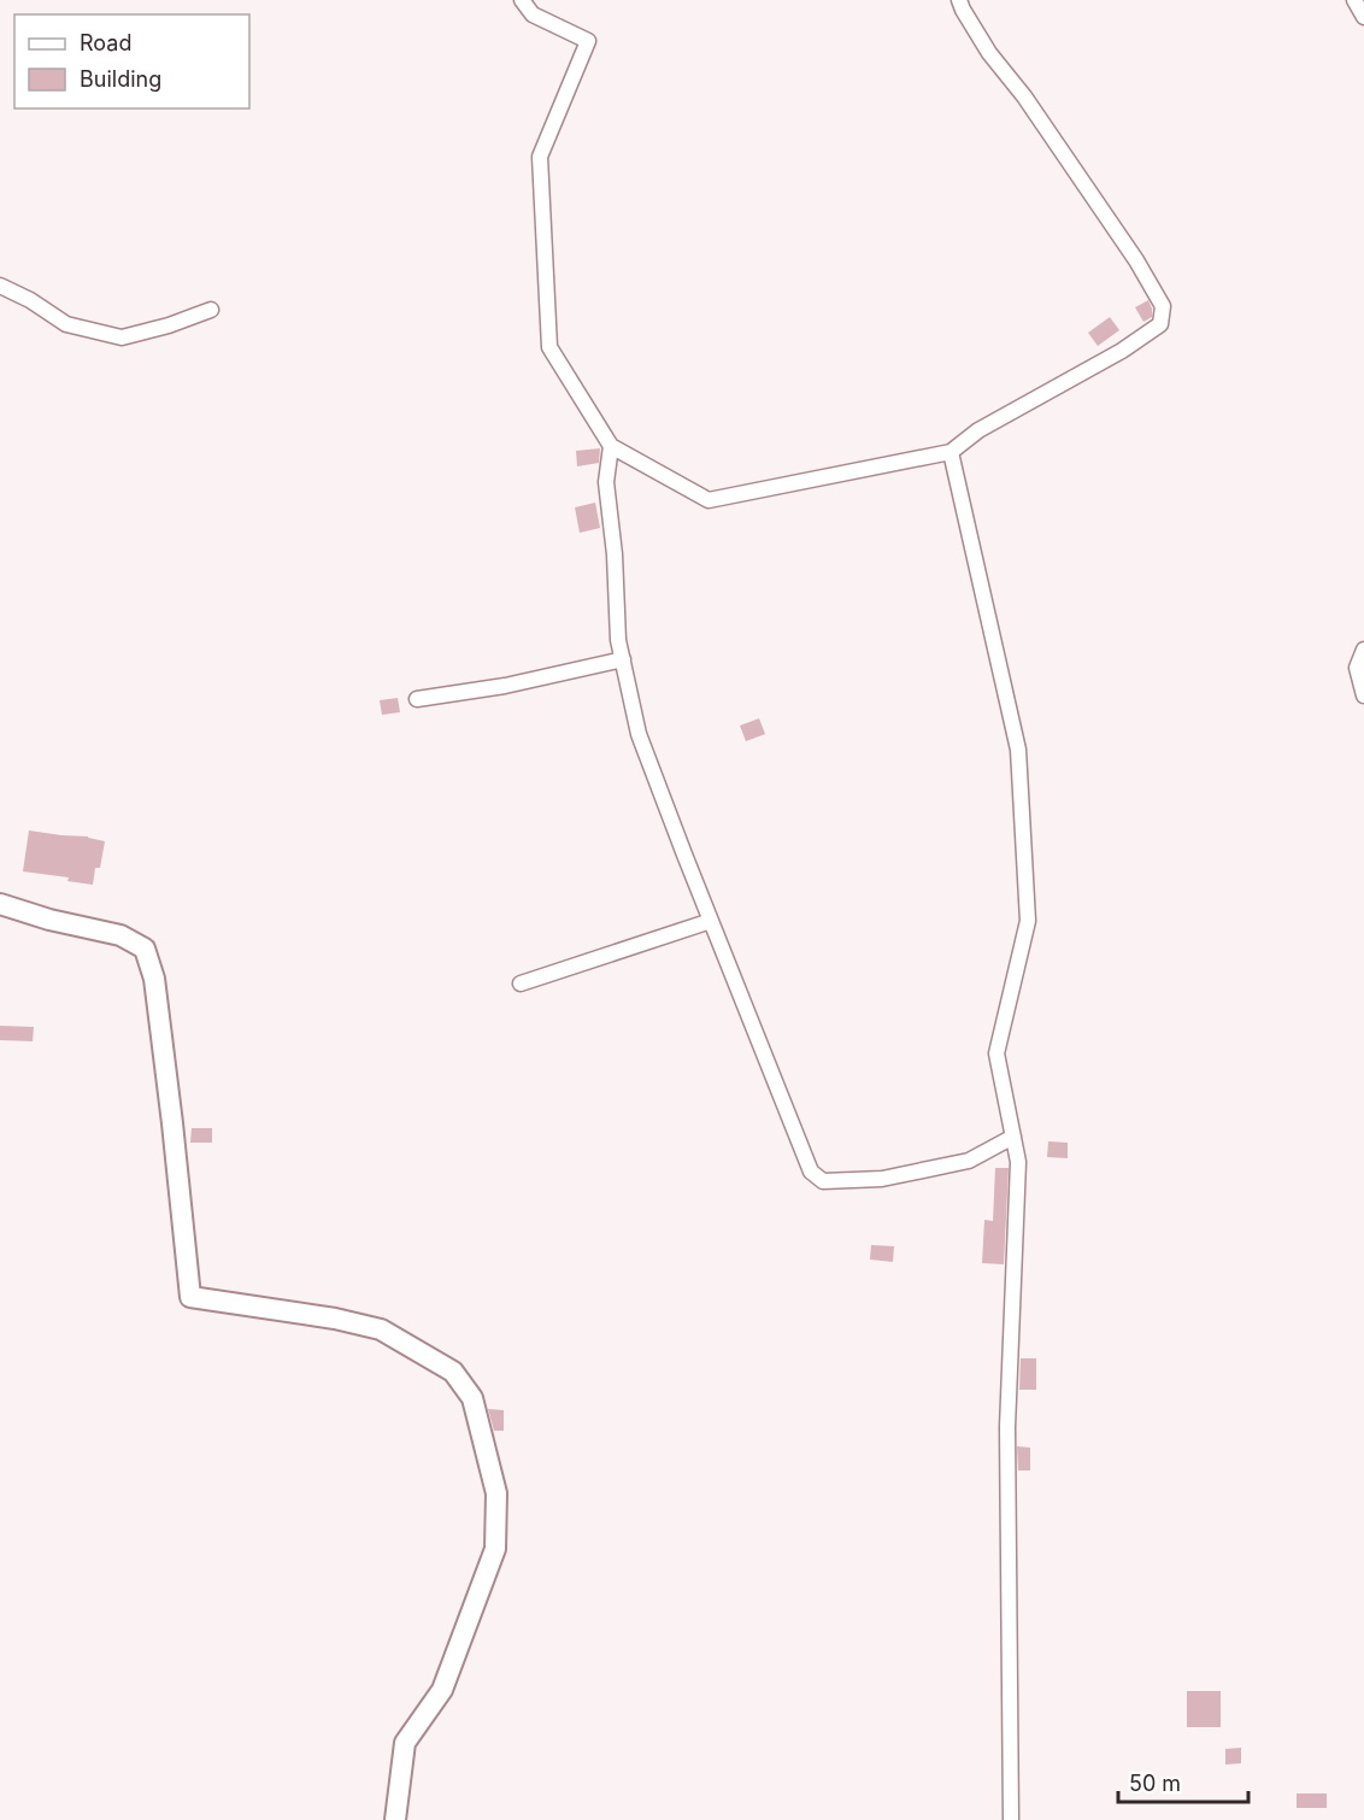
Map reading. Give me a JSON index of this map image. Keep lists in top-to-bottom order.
{
  "legend": ["Road", "Building"],
  "scale_bar": "50 m"
}
